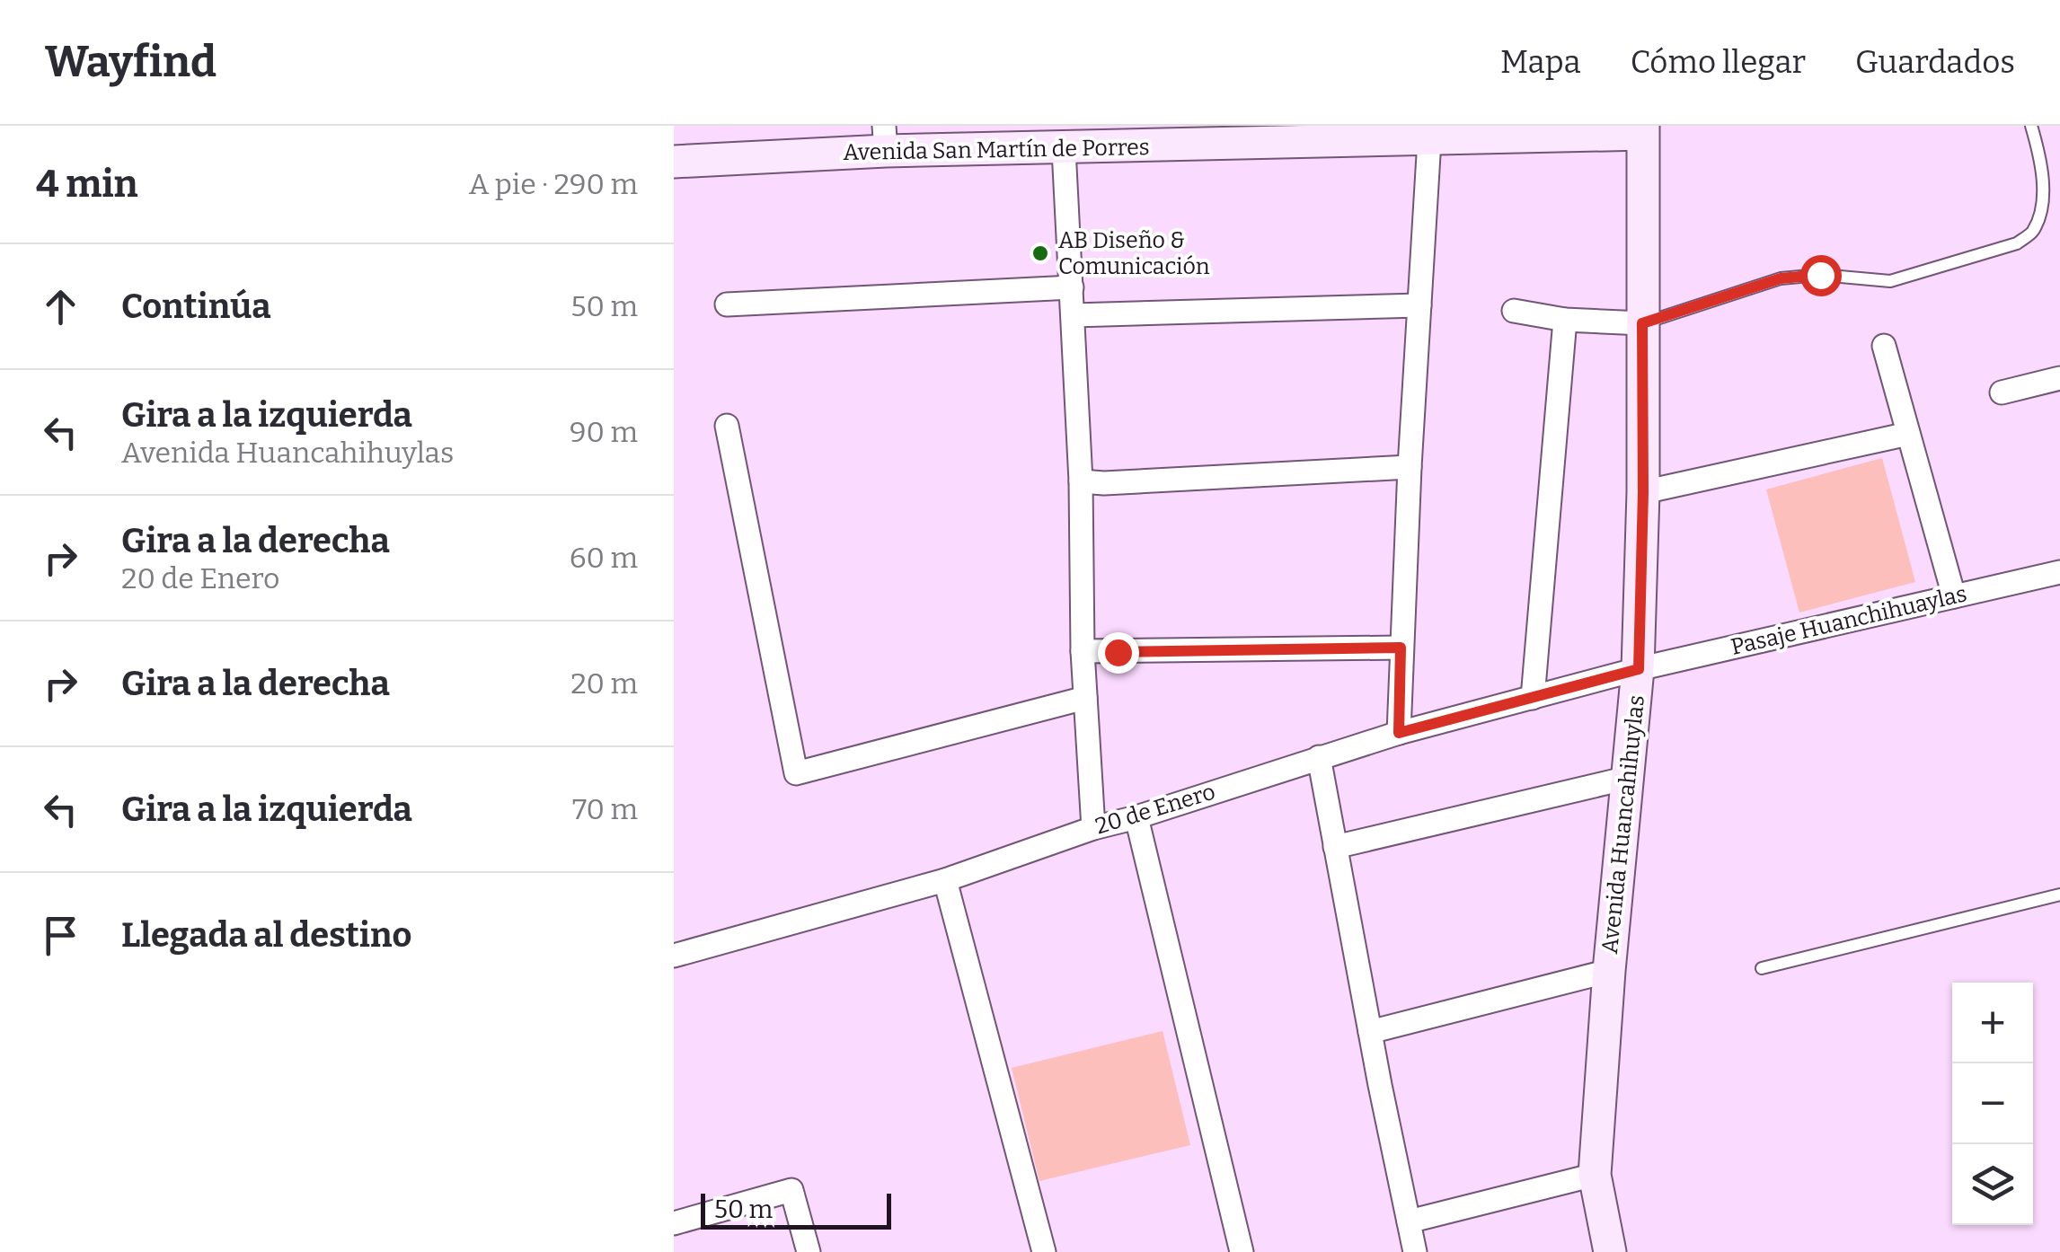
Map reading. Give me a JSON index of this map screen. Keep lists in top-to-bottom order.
{
  "streets": {
    "street": [
      "Avenida San Martín de Porres",
      "Pasaje Huanchihuaylas",
      "20 de Enero",
      "Avenida Huancahihuylas"
    ]
  },
  "crossings": [
    ["Avenida San Martín de Porres", "Avenida Huancahihuylas"],
    ["Pasaje Huanchihuaylas", "20 de Enero"],
    ["Pasaje Huanchihuaylas", "Avenida Huancahihuylas"],
    ["20 de Enero", "Avenida Huancahihuylas"]
  ],
  "places": ["AB Diseño & Comunicación"],
  "scale_bar": "50 m",
  "page": {
    "header": "Wayfind",
    "nav": ["Mapa", "Cómo llegar", "Guardados"],
    "heading": ["4 min", "A pie · 290 m"],
    "list": [
      ["Continúa", "50 m"],
      ["Gira a la izquierda", "Avenida Huancahihuylas", "90 m"],
      ["Gira a la derecha", "20 de Enero", "60 m"],
      ["Gira a la derecha", "20 m"],
      ["Gira a la izquierda", "70 m"],
      "Llegada al destino"
    ],
    "map_buttons": ["+", "−"],
    "scale": "50 m"
  }
}
